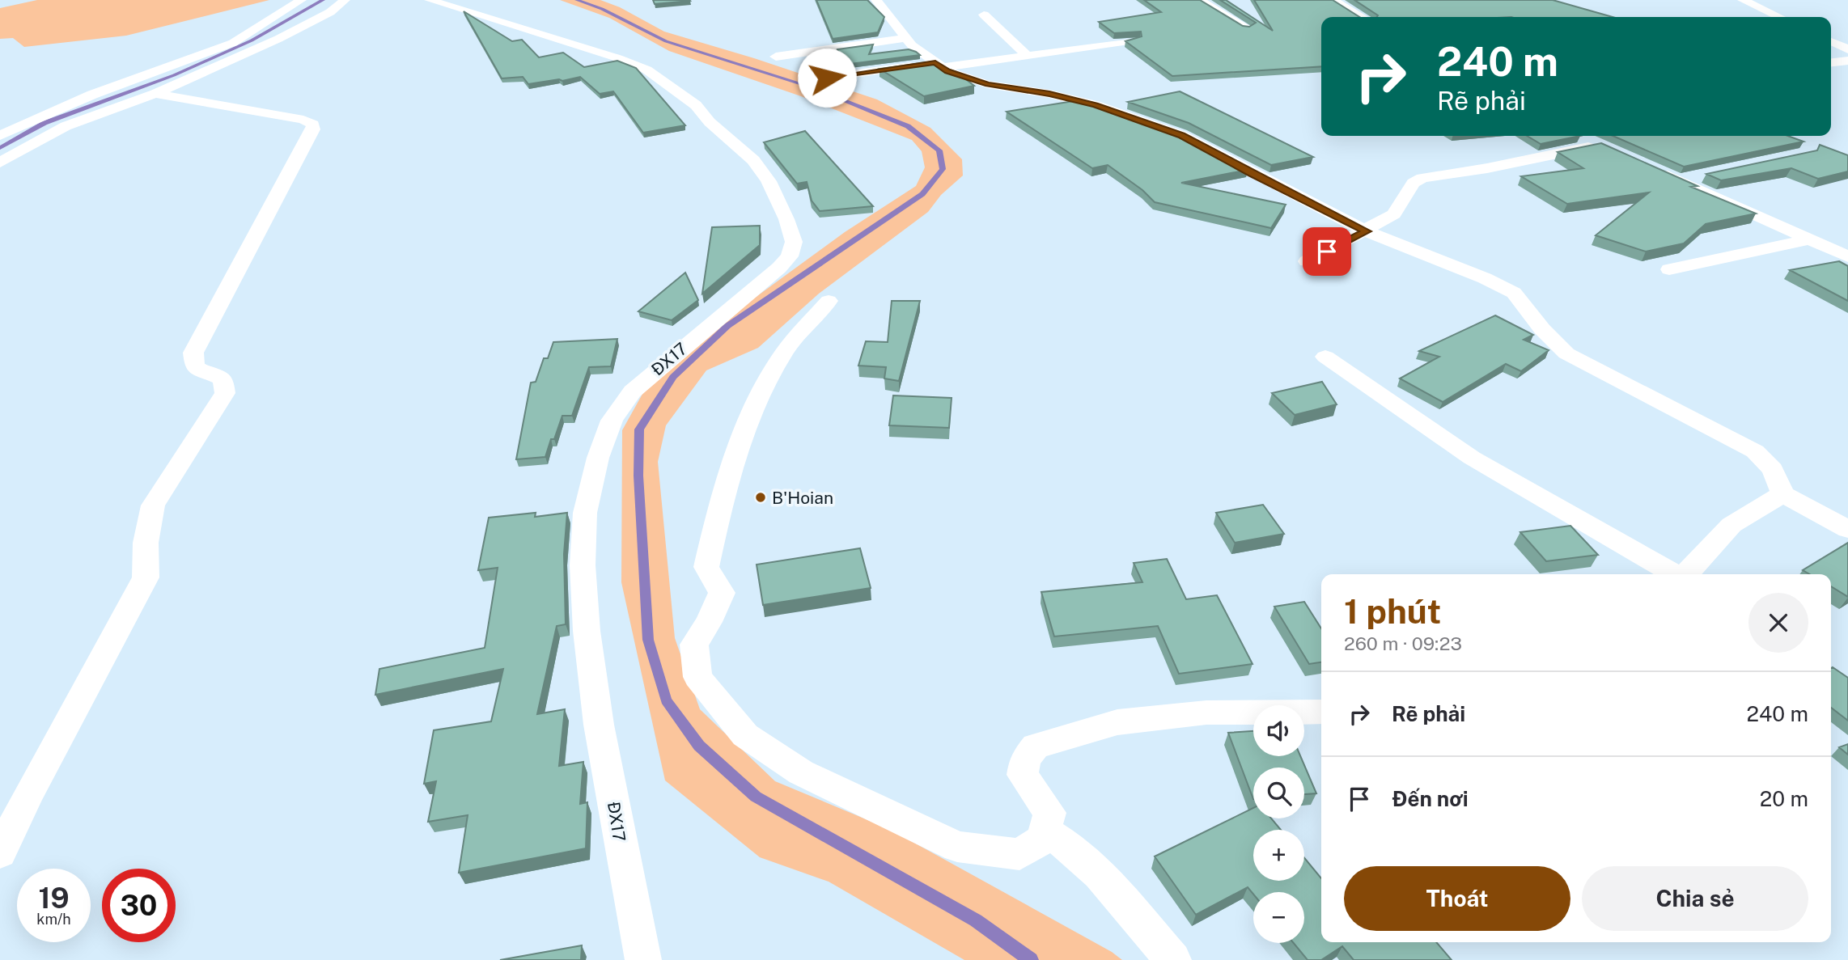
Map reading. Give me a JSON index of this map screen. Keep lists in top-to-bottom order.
{
  "streets": {
    "street": ["ĐX17"]
  },
  "places": ["B'Hoian"],
  "page": {
    "turn": ["240 m", "Rẽ phải"],
    "heading": ["1 phút", "260 m · 09:23"],
    "list": [
      {
        "name": "Rẽ phải",
        "value": "240 m"
      },
      {
        "name": "Đến nơi",
        "value": "20 m"
      }
    ],
    "map_buttons": ["+", "−"],
    "buttons": ["Thoát", "Chia sẻ"],
    "speed": "19 km/h",
    "limit": "30"
  }
}
